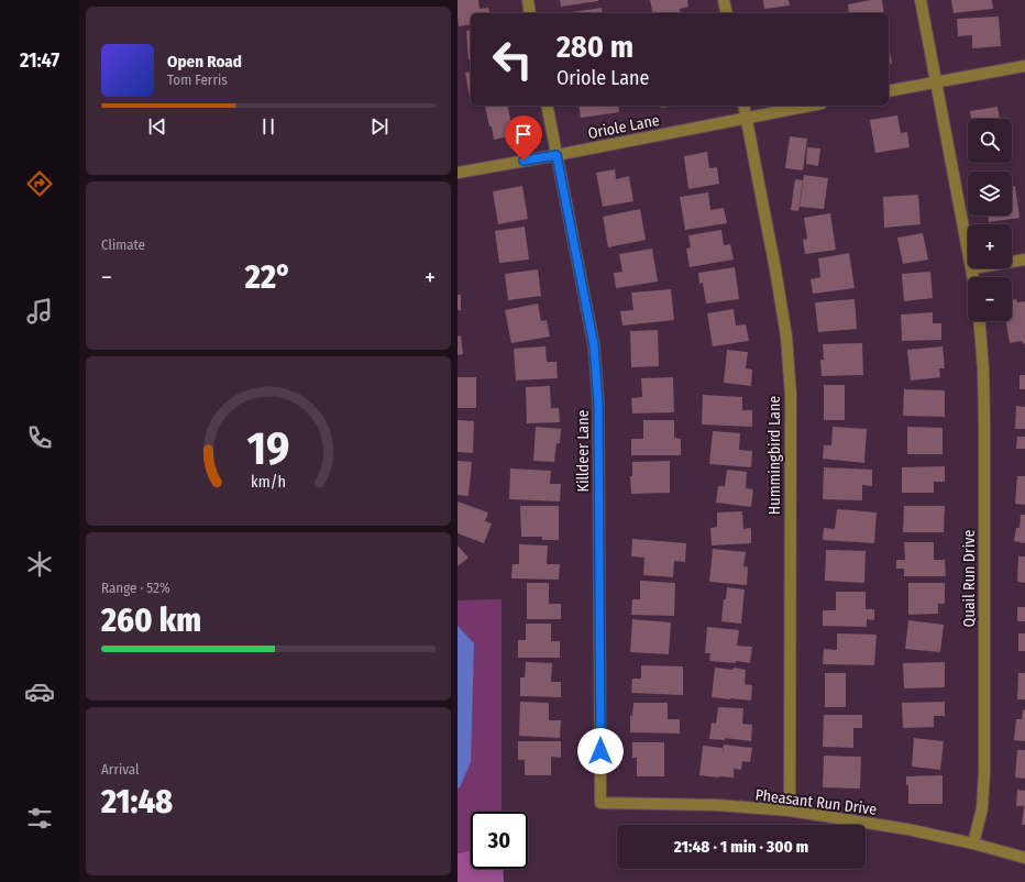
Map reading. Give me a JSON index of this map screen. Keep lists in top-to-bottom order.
{
  "streets": {
    "street": [
      "Oriole Lane",
      "Killdeer Lane",
      "Hummingbird Lane",
      "Quail Run Drive",
      "Pheasant Run Drive"
    ]
  },
  "crossings": [
    ["Oriole Lane", "Killdeer Lane"],
    ["Oriole Lane", "Hummingbird Lane"],
    ["Killdeer Lane", "Pheasant Run Drive"],
    ["Hummingbird Lane", "Pheasant Run Drive"],
    ["Quail Run Drive", "Pheasant Run Drive"]
  ],
  "page": {
    "tabs": "21:47",
    "turn": ["280 m", "Oriole Lane"],
    "song": ["Open Road", "Tom Ferris"],
    "map_buttons": ["+", "−"],
    "tile": [
      "Climate",
      ["Range · 52%", "260 km"],
      ["Arrival", "21:48"]
    ],
    "heat": ["−", "22°", "+"],
    "limit": "30",
    "trip": "21:48 · 1 min · 300 m",
    "gauge": ["19", "km/h"]
  }
}
